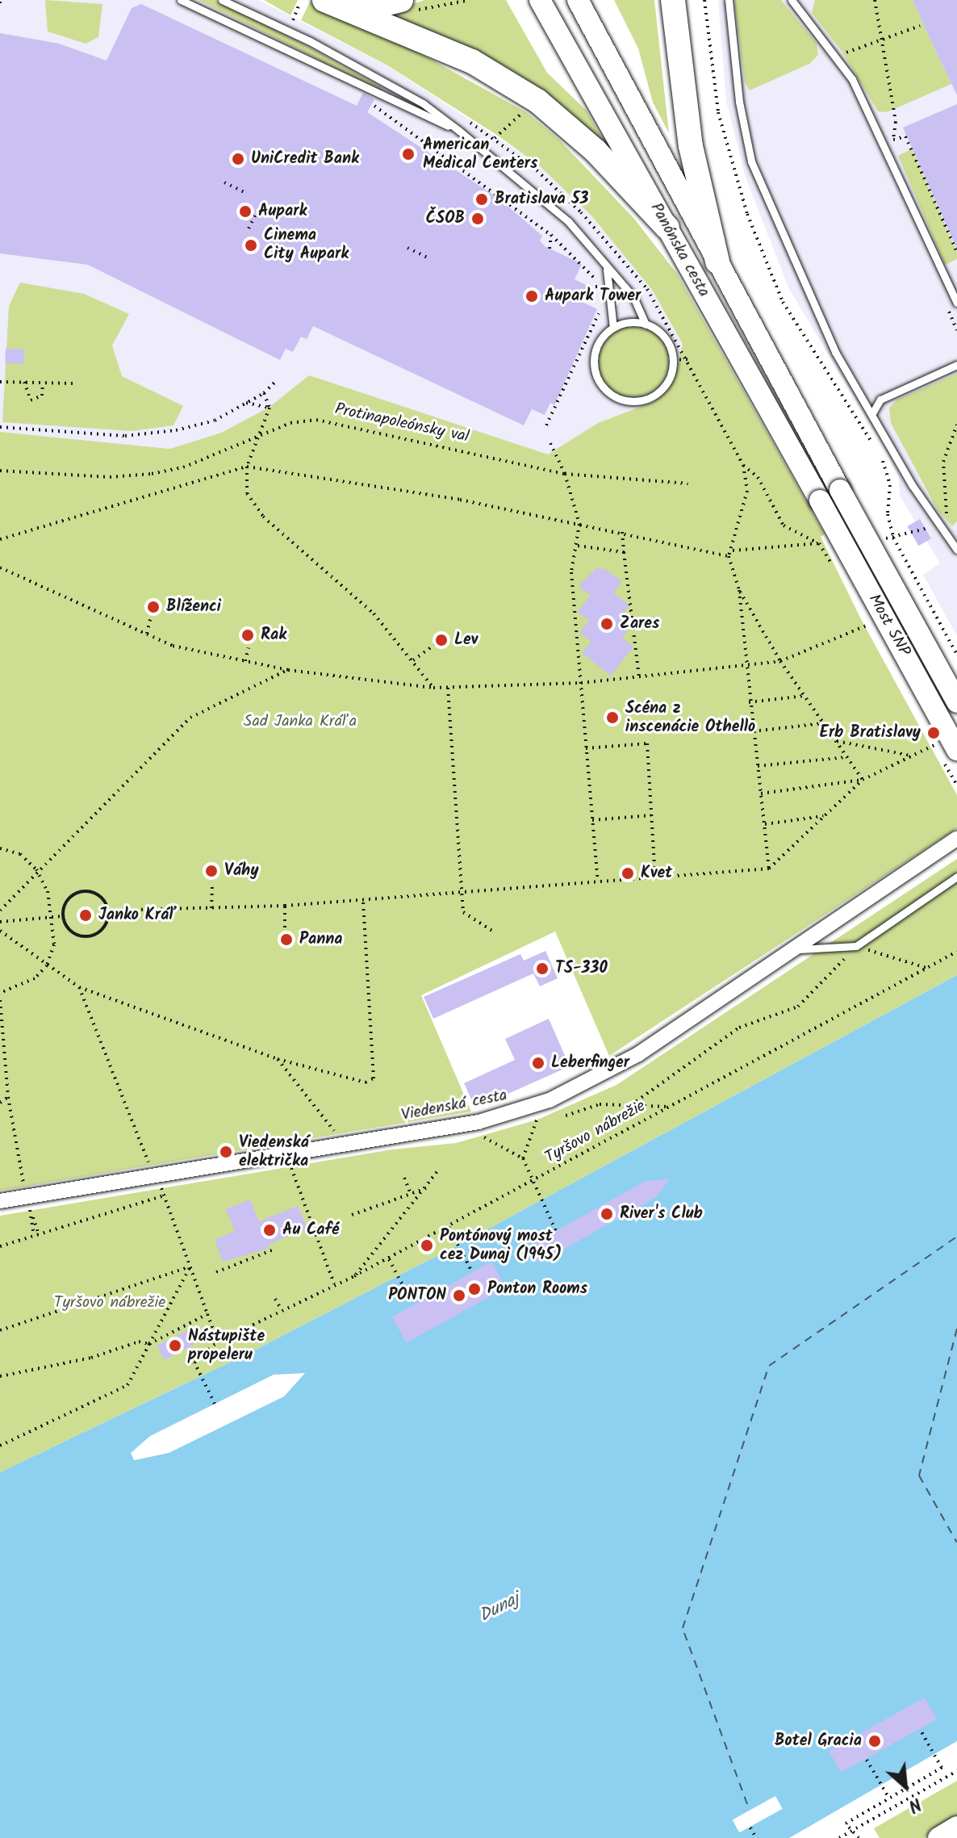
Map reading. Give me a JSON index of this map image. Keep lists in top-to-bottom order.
{
  "streets": {
    "main road": ["Panónska cesta", "Most SNP"],
    "street": ["Viedenská cesta"],
    "path": ["Protinapoleónsky val", "Tyršovo nábrežie"]
  },
  "crossings": [
    ["Panónska cesta", "Most SNP"]
  ],
  "water": ["Dunaj"],
  "parks": ["Sad Janka Kráľa", "Tyršovo nábrežie"],
  "places": [
    "American Medical Centers",
    "UniCredit Bank",
    "Bratislava 53",
    "Aupark",
    "ČSOB",
    "Cinema City Aupark",
    "Aupark Tower",
    "Blíženci",
    "Zares",
    "Rak",
    "Lev",
    "Scéna z inscenácie Othello",
    "Erb Bratislavy",
    "Váhy",
    "Kvet",
    "Janko Kráľ",
    "Panna",
    "TS-330",
    "Leberfinger",
    "Viedenská električka",
    "River's Club",
    "Au Café",
    "Pontónový most cez Dunaj (1945)",
    "Ponton Rooms",
    "PONTON",
    "Nástupište propeleru",
    "Botel Gracia"
  ],
  "north": "bottom right"
}
